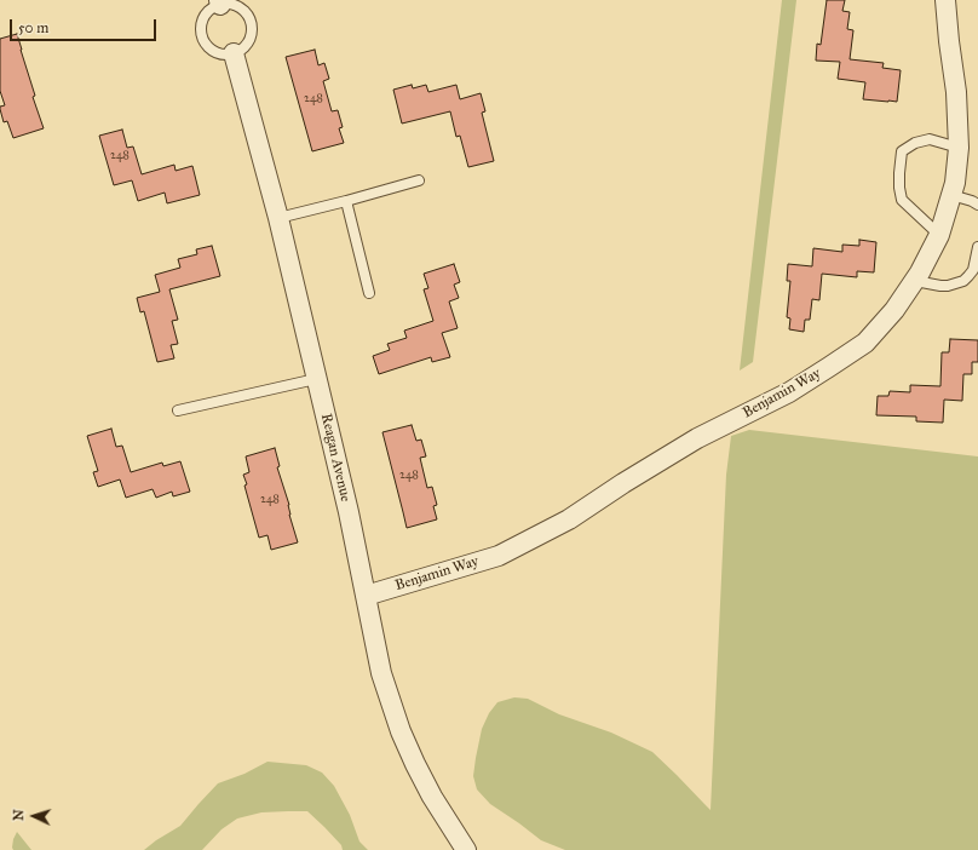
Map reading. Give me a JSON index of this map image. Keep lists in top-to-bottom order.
{
  "streets": {
    "street": ["Benjamin Way", "Reagan Avenue"]
  },
  "crossings": [
    ["Benjamin Way", "Reagan Avenue"]
  ],
  "house_numbers": [
    "248",
    "248",
    "248",
    "248"
  ],
  "scale_bar": "50 m",
  "north": "left"
}
